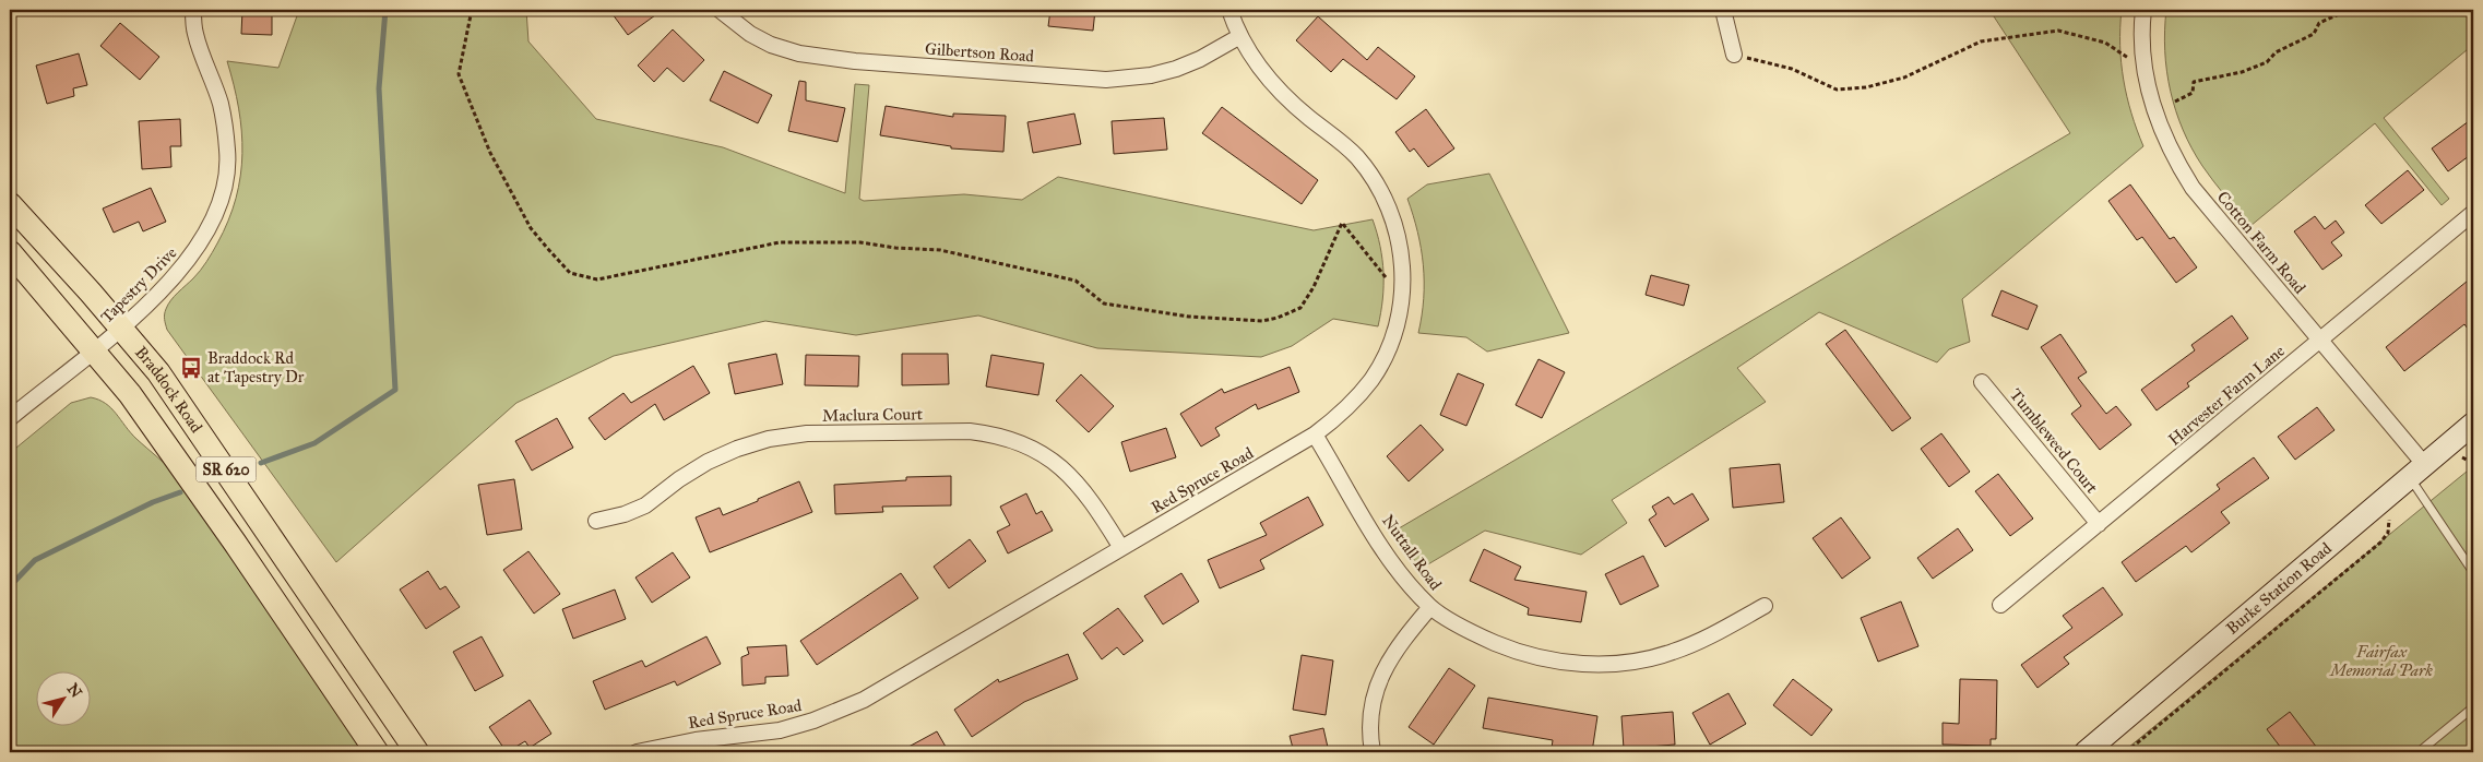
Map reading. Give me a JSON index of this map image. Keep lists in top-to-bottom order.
{
  "streets": {
    "main road": ["Braddock Road", "SR 620"],
    "street": [
      "Gilbertson Road",
      "Cotton Farm Road",
      "Tapestry Drive",
      "Harvester Farm Lane",
      "Maclura Court",
      "Tumbleweed Court",
      "Red Spruce Road",
      "Nuttall Road",
      "Burke Station Road"
    ]
  },
  "crossings": [
    ["Gilbertson Road", "Red Spruce Road"],
    ["Cotton Farm Road", "Harvester Farm Lane"],
    ["Cotton Farm Road", "Burke Station Road"],
    ["Tapestry Drive", "Braddock Road"],
    ["Harvester Farm Lane", "Tumbleweed Court"],
    ["Maclura Court", "Red Spruce Road"],
    ["Red Spruce Road", "Nuttall Road"]
  ],
  "parks": ["Fairfax Memorial Park"],
  "places": {
    "bus stop": ["Braddock Rd at Tapestry Dr"]
  },
  "north": "top right"
}
